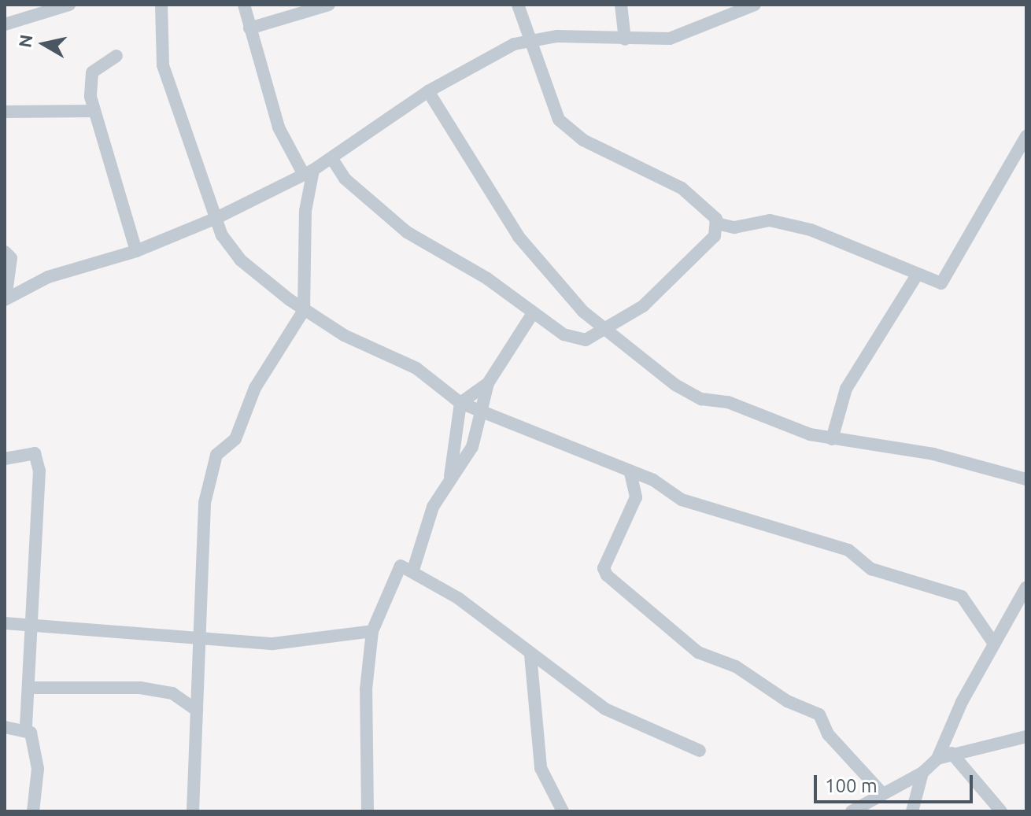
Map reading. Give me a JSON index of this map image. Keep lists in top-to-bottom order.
{
  "scale_bar": "100 m",
  "north": "left"
}
